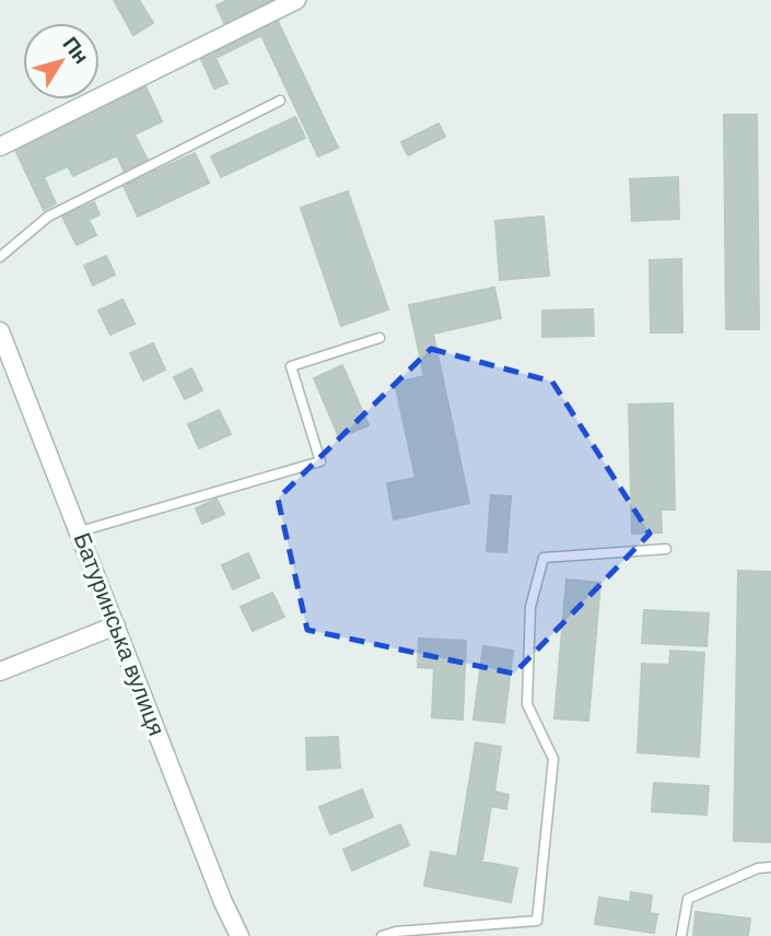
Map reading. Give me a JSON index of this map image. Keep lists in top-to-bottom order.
{
  "streets": {
    "street": ["Батуринська вулиця"]
  },
  "north": "top right"
}
